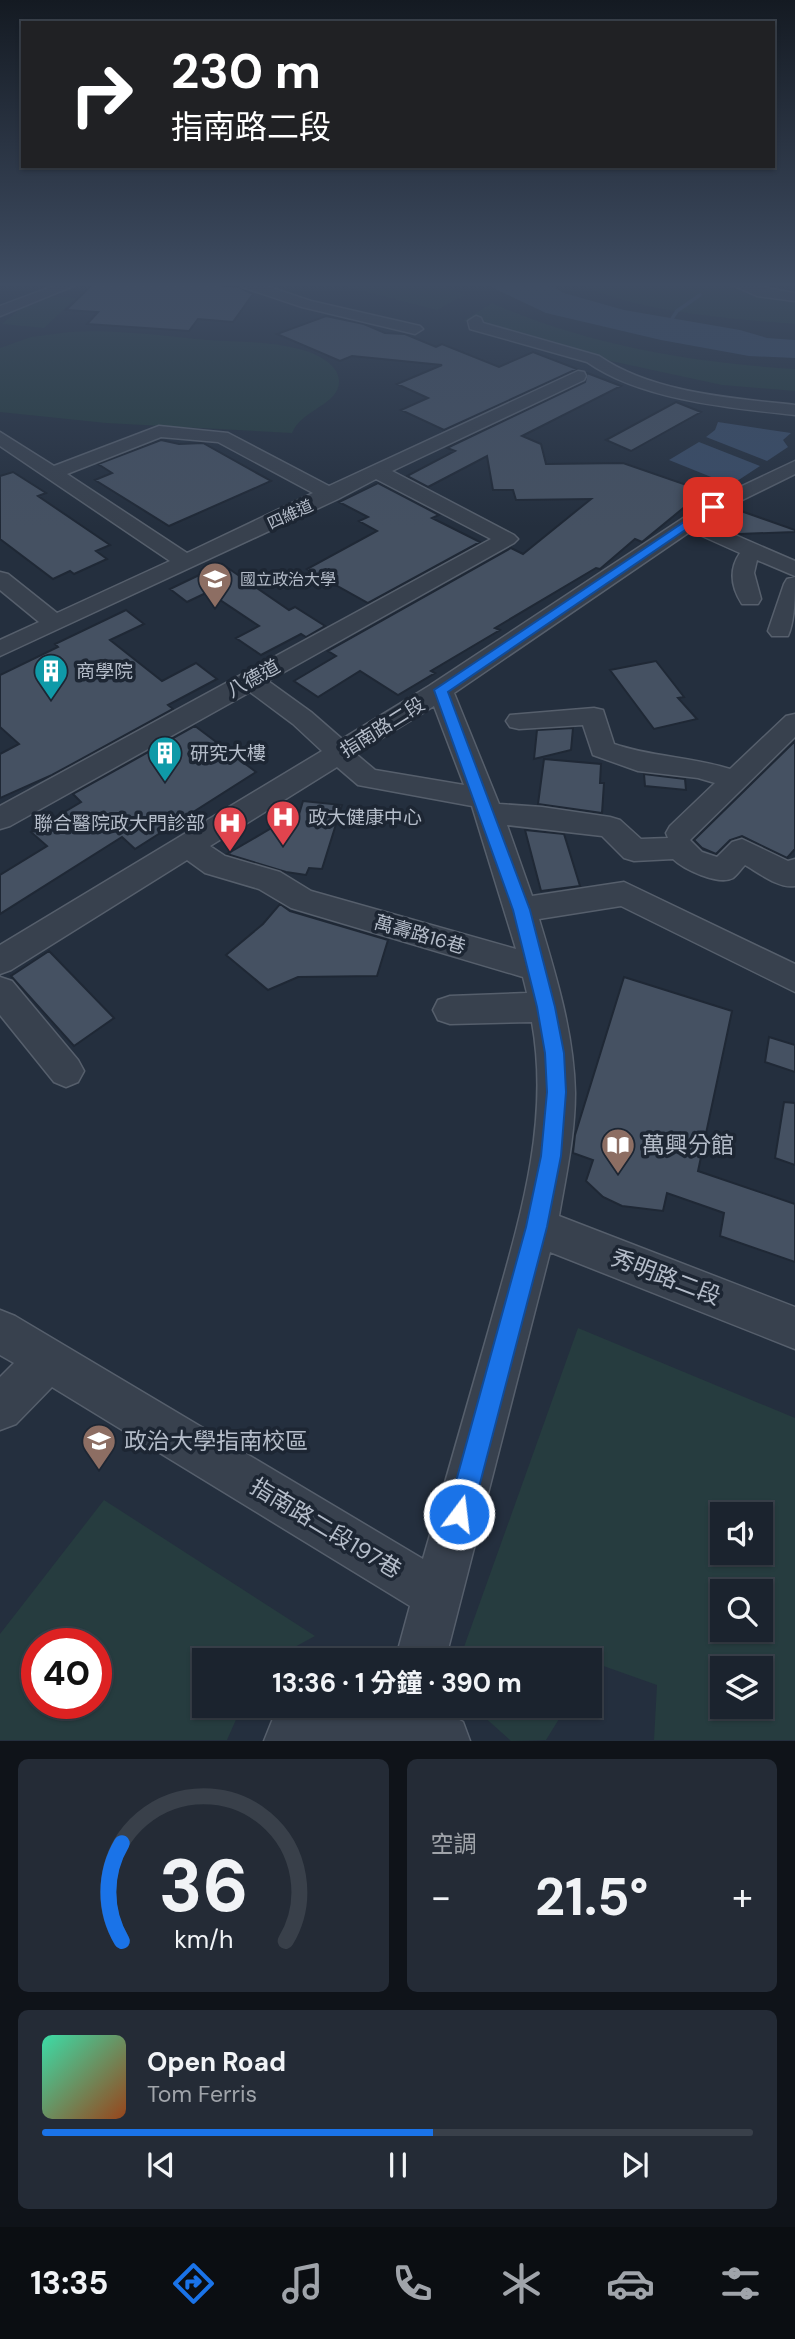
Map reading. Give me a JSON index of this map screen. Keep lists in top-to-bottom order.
{
  "streets": {
    "street": [
      "四維道",
      "八德道",
      "指南路二段",
      "萬壽路16巷",
      "秀明路二段",
      "指南路二段197巷"
    ]
  },
  "crossings": [
    ["四維道", "八德道"],
    ["指南路二段", "萬壽路16巷"]
  ],
  "places": {
    "school or university": ["國立政治大學", "政治大學指南校區"],
    "building": ["商學院", "研究大樓"],
    "hospital": ["政大健康中心", "聯合醫院政大門診部"],
    "library": ["萬興分館"]
  },
  "page": {
    "turn": ["230 m", "指南路二段"],
    "limit": "40",
    "trip": "13:36 · 1 分鐘 · 390 m",
    "tile": "空調",
    "heat": ["−", "21.5°", "+"],
    "song": ["Open Road", "Tom Ferris"],
    "tabs": "13:35",
    "gauge": ["36", "km/h"]
  }
}
